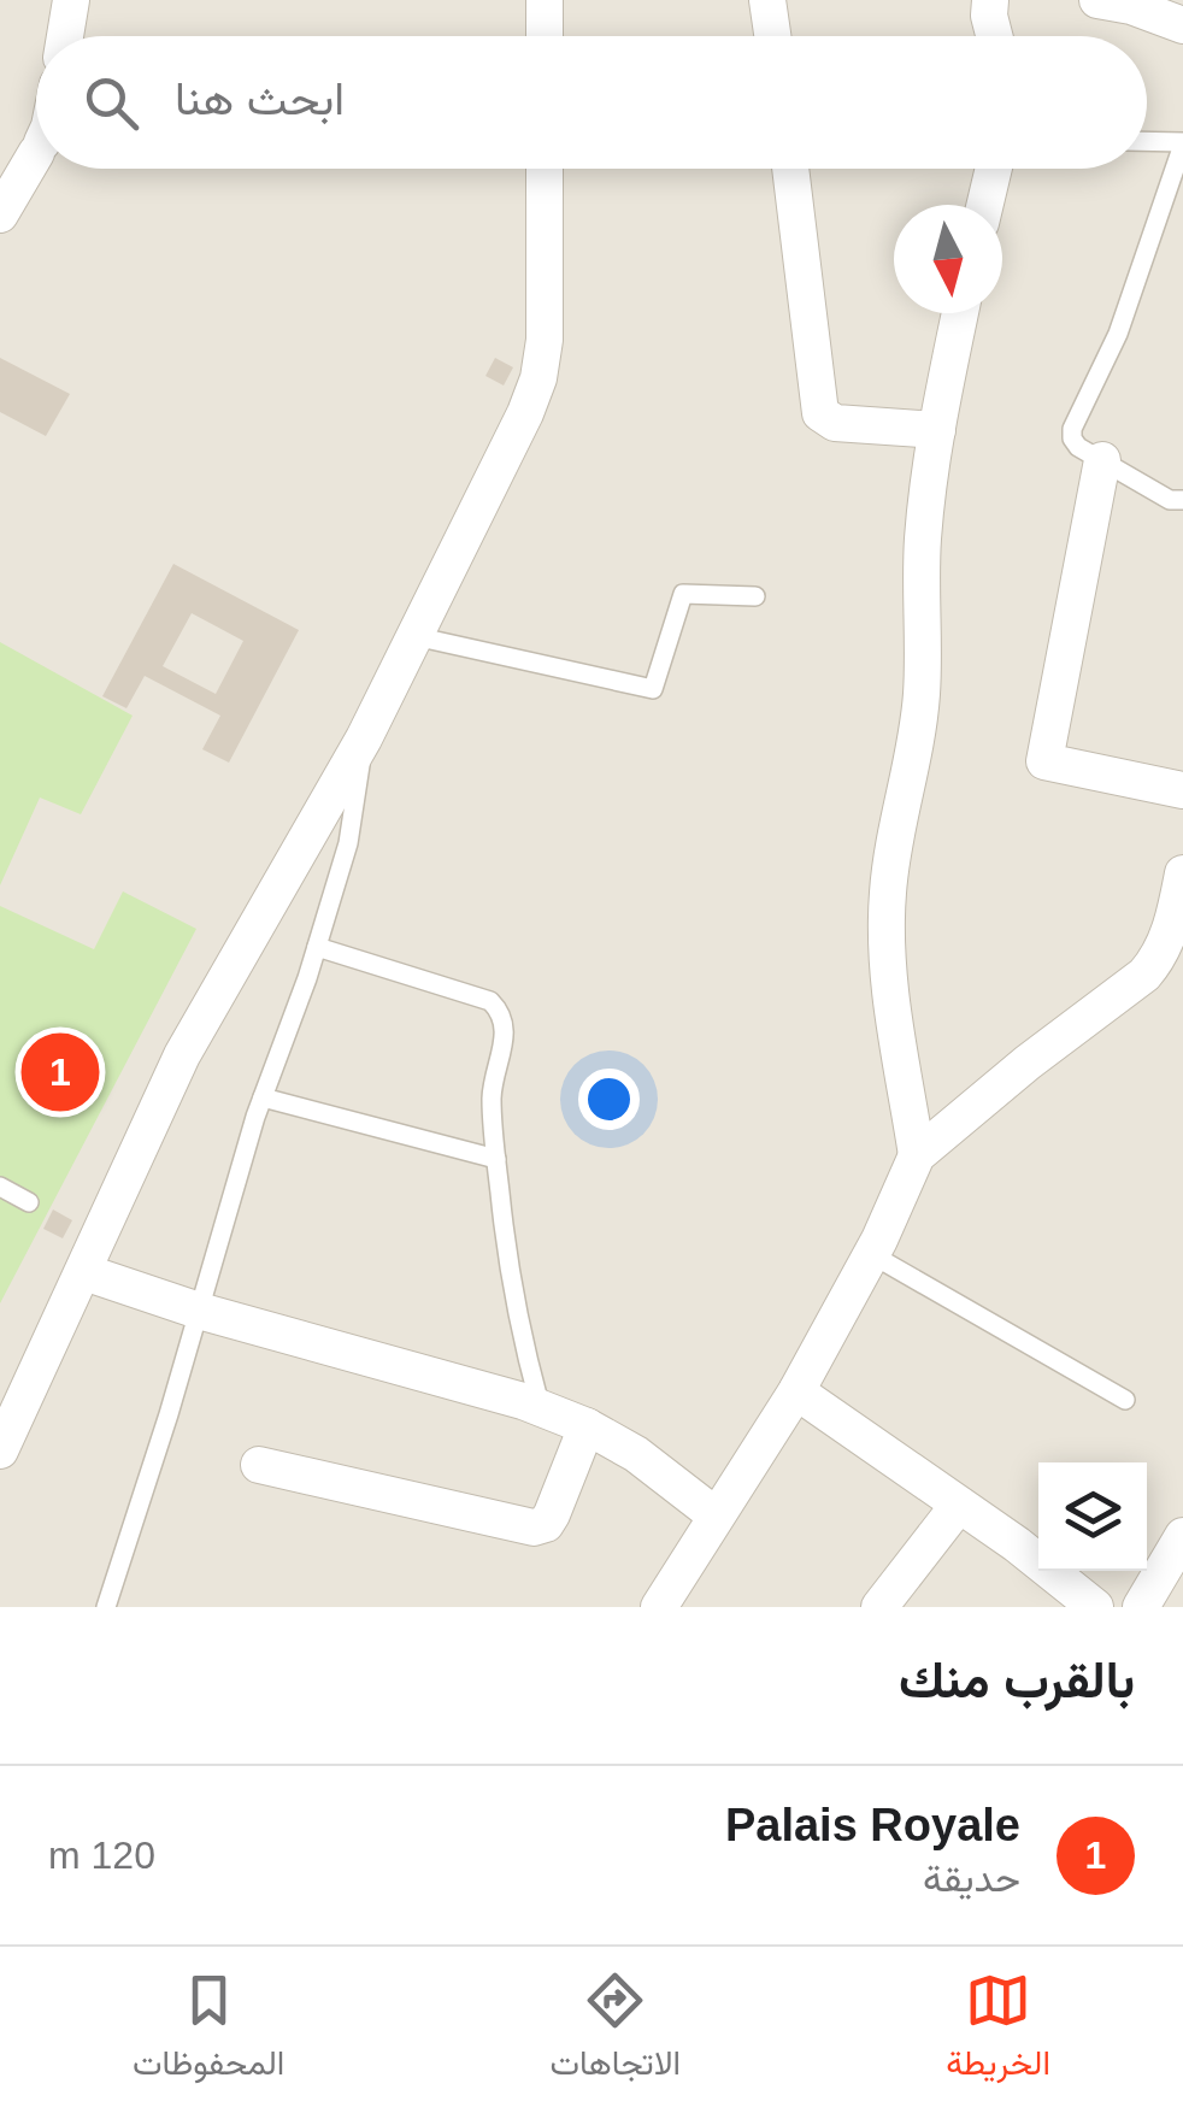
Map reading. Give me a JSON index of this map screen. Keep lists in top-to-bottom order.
{
  "north": "bottom",
  "page": {
    "search": "ابحث هنا",
    "pins": "1",
    "heading": "بالقرب منك",
    "list": [
      {
        "mark": "1",
        "name": "Palais Royale",
        "note": "حديقة",
        "value": "120 m"
      }
    ],
    "nav": ["الخريطة", "الاتجاهات", "المحفوظات"]
  }
}
